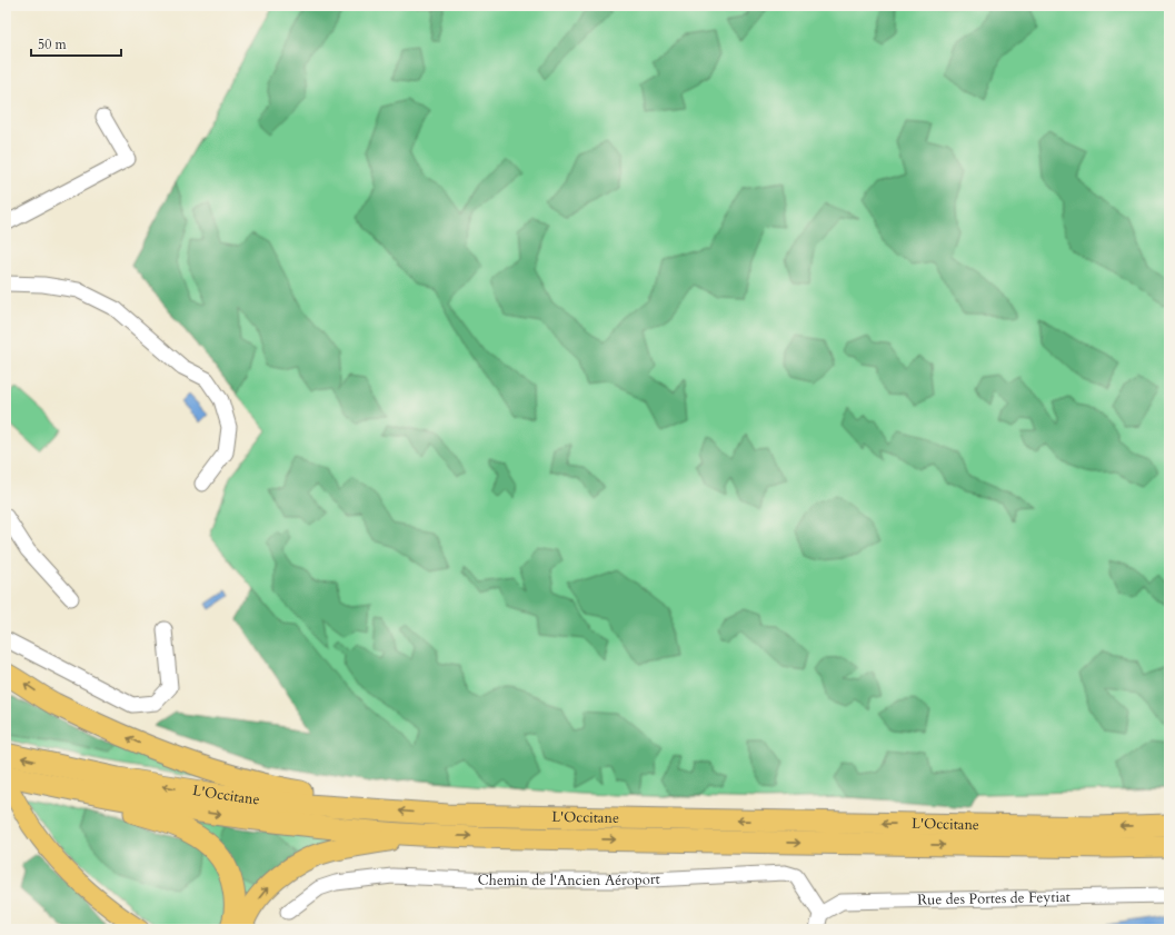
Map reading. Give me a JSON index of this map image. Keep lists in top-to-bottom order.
{
  "streets": {
    "highway": ["L'Occitane"],
    "street": ["Chemin de l'Ancien Aéroport", "Rue des Portes de Feytiat"]
  },
  "crossings": [
    ["Chemin de l'Ancien Aéroport", "Rue des Portes de Feytiat"]
  ],
  "scale_bar": "50 m"
}
